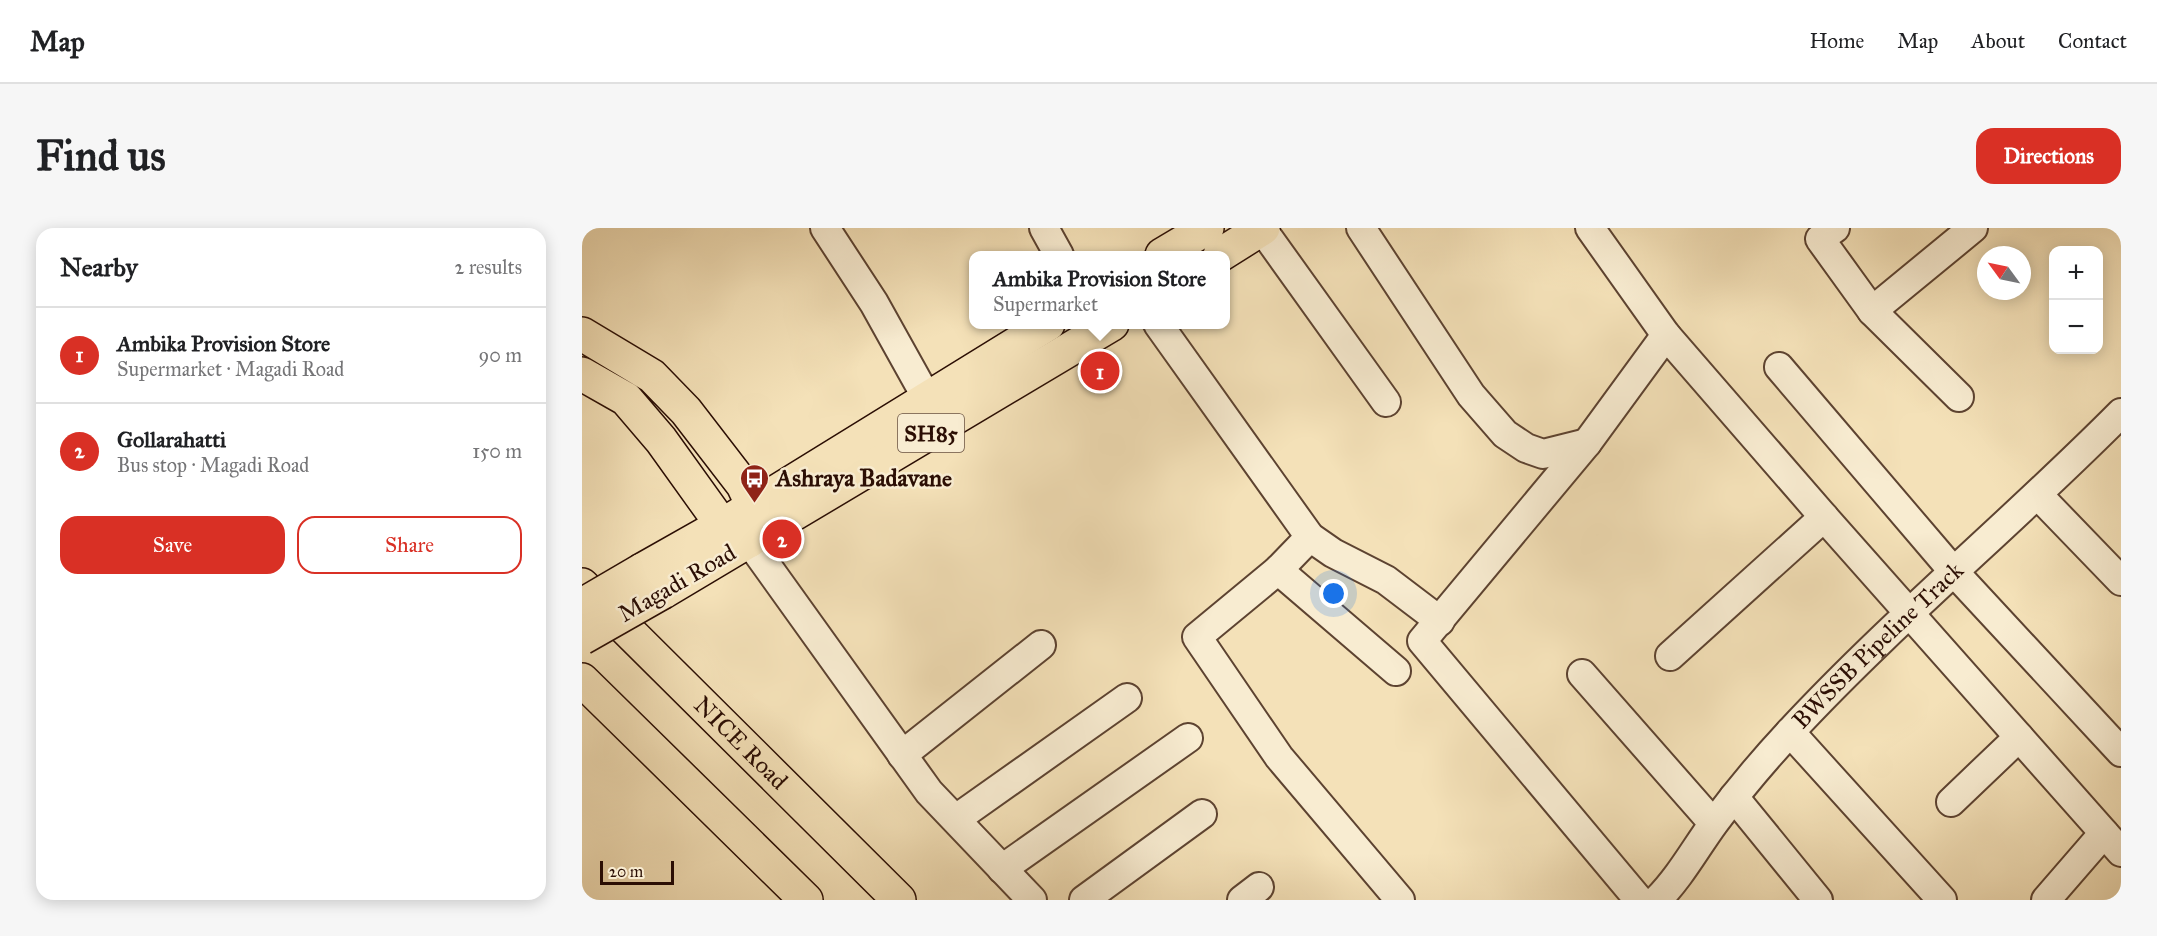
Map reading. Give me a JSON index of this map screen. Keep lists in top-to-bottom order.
{
  "streets": {
    "main road": ["SH85", "Magadi Road", "NICE Road"],
    "street": ["BWSSB Pipeline Track"]
  },
  "places": {
    "bus stop": ["Ashraya Badavane"]
  },
  "scale_bar": "20 m",
  "north": "top left",
  "page": {
    "header": "Map",
    "nav": [
      "Home",
      "Map",
      "About",
      "Contact"
    ],
    "buttons": [
      "Directions",
      ["Save", "Share"]
    ],
    "title": "Find us",
    "heading": ["Nearby", "2 results"],
    "map_buttons": ["+", "−"],
    "popup": ["Ambika Provision Store", "Supermarket"],
    "list": [
      {
        "mark": "1",
        "name": "Ambika Provision Store",
        "note": "Supermarket · Magadi Road",
        "value": "90 m"
      },
      {
        "mark": "2",
        "name": "Gollarahatti",
        "note": "Bus stop · Magadi Road",
        "value": "150 m"
      }
    ],
    "pins": ["1", "2"],
    "scale": "20 m"
  }
}
